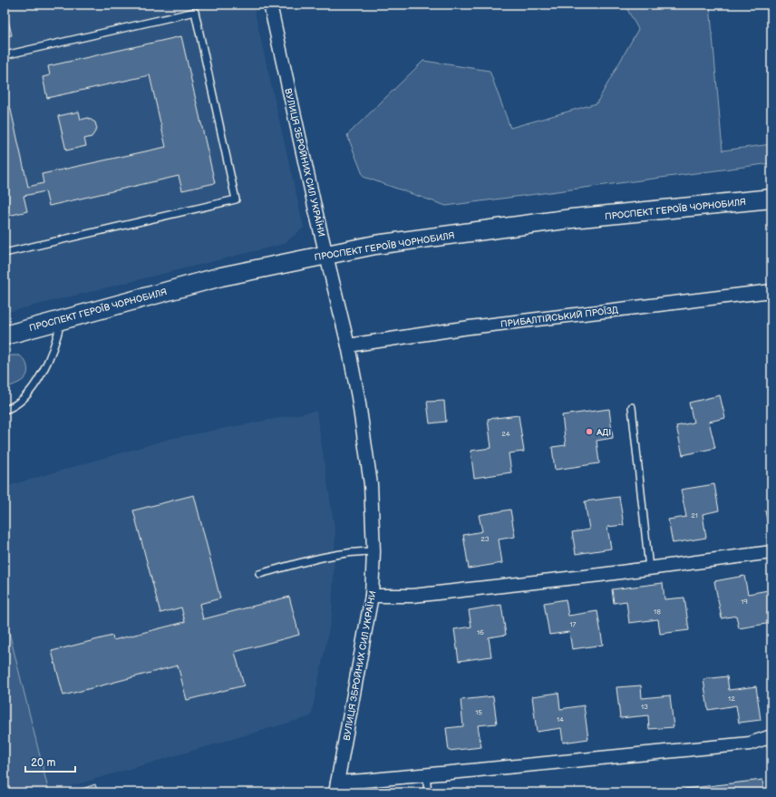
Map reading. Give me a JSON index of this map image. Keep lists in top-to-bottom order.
{
  "streets": {
    "street": ["ВУЛИЦЯ ЗБРОЙНИХ СИЛ УКРАЇНИ", "ПРОСПЕКТ ГЕРОЇВ ЧОРНОБИЛЯ", "ПРИБАЛТІЙСЬКИЙ ПРОЇЗД"]
  },
  "crossings": [
    ["ВУЛИЦЯ ЗБРОЙНИХ СИЛ УКРАЇНИ", "ПРОСПЕКТ ГЕРОЇВ ЧОРНОБИЛЯ"],
    ["ВУЛИЦЯ ЗБРОЙНИХ СИЛ УКРАЇНИ", "ПРИБАЛТІЙСЬКИЙ ПРОЇЗД"]
  ],
  "places": ["АДІ"],
  "house_numbers": [
    "24",
    "21",
    "23",
    "19",
    "18",
    "17",
    "16",
    "12",
    "13",
    "15",
    "14"
  ],
  "scale_bar": "20 m"
}
